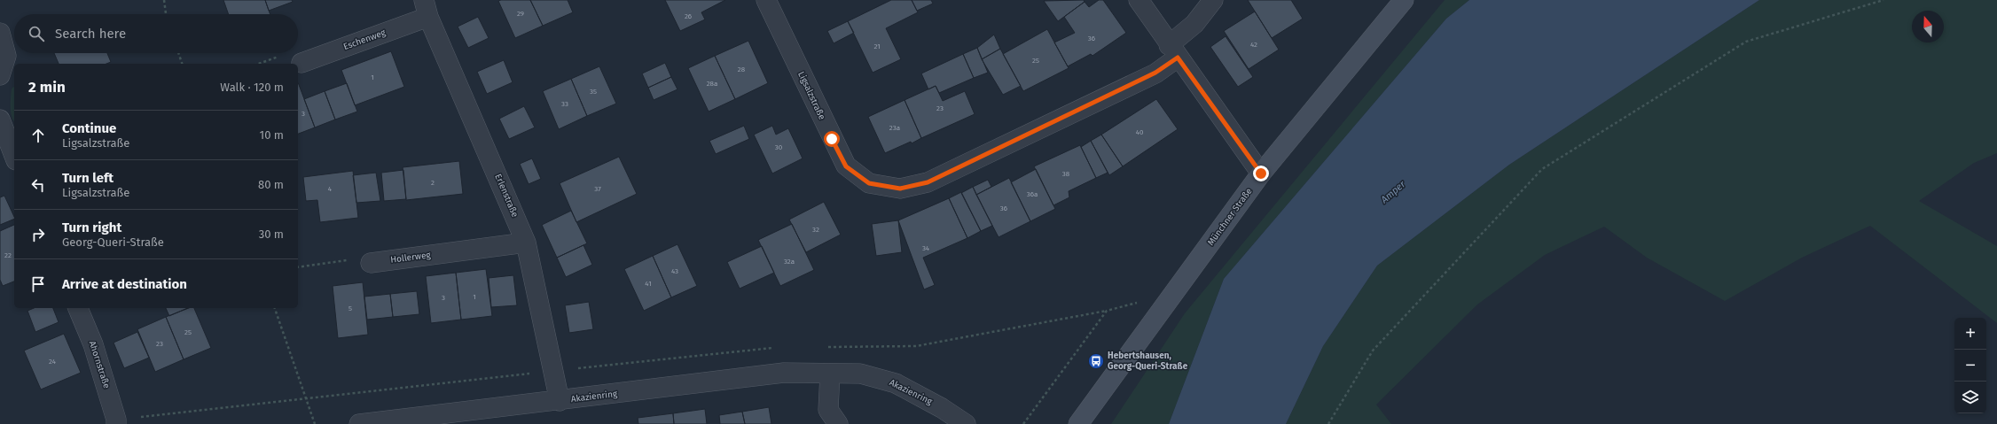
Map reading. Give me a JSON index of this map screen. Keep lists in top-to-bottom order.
{
  "streets": {
    "main road": ["Münchner Straße"],
    "street": [
      "Eschenweg",
      "Ligsalzstraße",
      "Erlenstraße",
      "Hollerweg",
      "Ahornstraße",
      "Akazienring"
    ]
  },
  "crossings": [
    ["Eschenweg", "Erlenstraße"],
    ["Erlenstraße", "Hollerweg"],
    ["Erlenstraße", "Akazienring"]
  ],
  "water": ["Amper"],
  "places": {
    "bus stop": ["Hebertshausen, Georg-Queri-Straße"]
  },
  "house_numbers": [
    "29",
    "26",
    "36",
    "42",
    "21",
    "25",
    "28",
    "1",
    "28a",
    "35",
    "33",
    "23",
    "3",
    "23a",
    "40",
    "30",
    "38",
    "2",
    "4",
    "37",
    "36a",
    "36",
    "32",
    "34",
    "22",
    "32a",
    "43",
    "41",
    "1",
    "3",
    "5",
    "25",
    "23",
    "24"
  ],
  "north": "top",
  "page": {
    "search": "Search here",
    "heading": ["2 min", "Walk · 120 m"],
    "list": [
      ["Continue", "Ligsalzstraße", "10 m"],
      ["Turn left", "Ligsalzstraße", "80 m"],
      ["Turn right", "Georg-Queri-Straße", "30 m"],
      "Arrive at destination"
    ],
    "map_buttons": ["+", "−"]
  }
}
